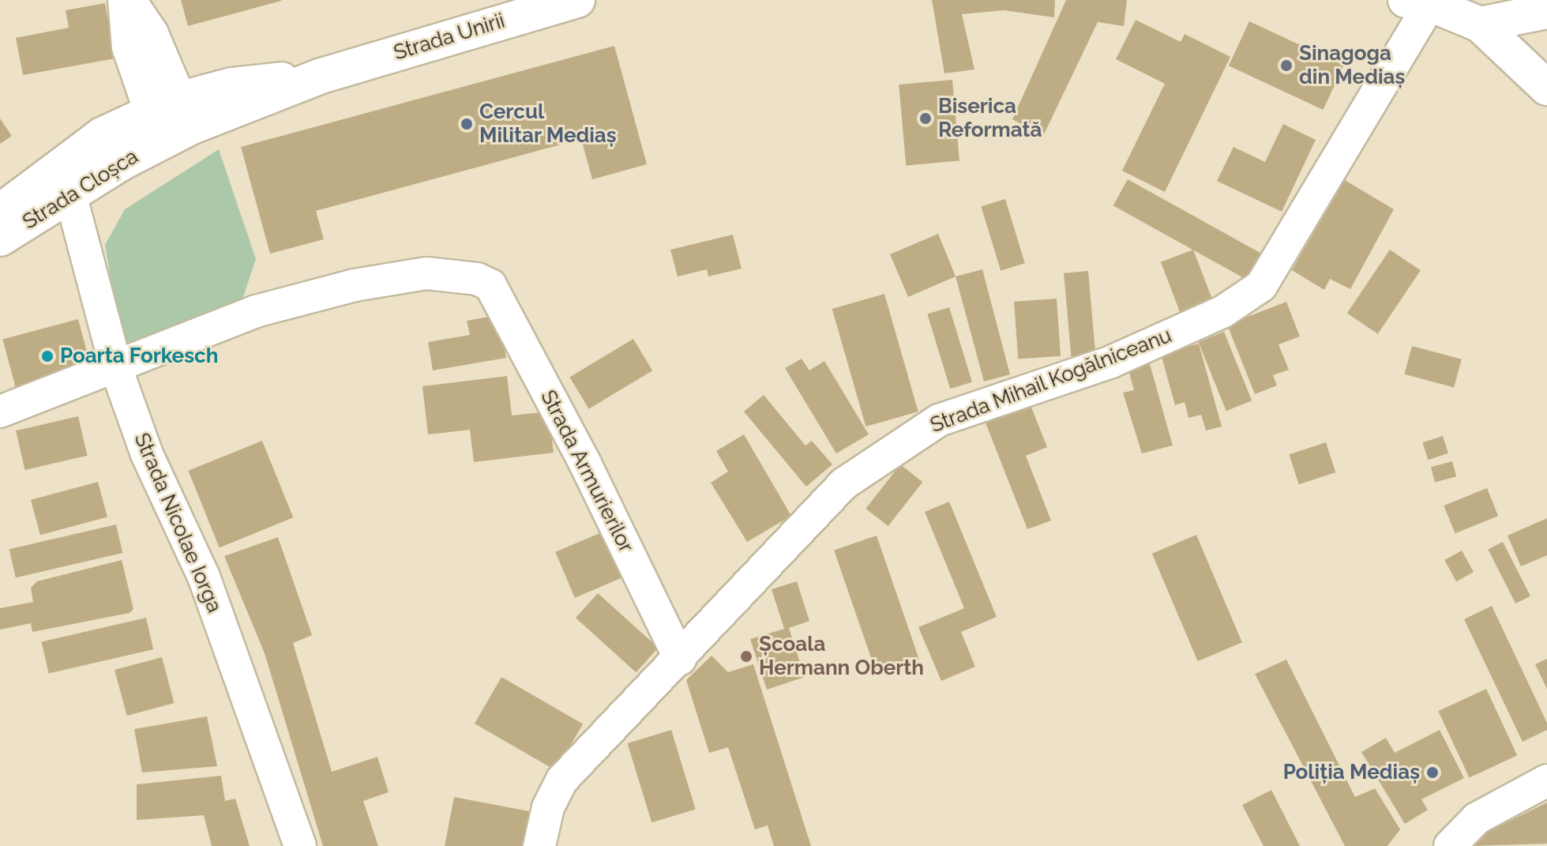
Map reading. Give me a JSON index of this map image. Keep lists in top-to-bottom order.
{
  "streets": {
    "main road": ["Strada Unirii", "Strada Cloșca"],
    "street": ["Strada Mihail Kogălniceanu", "Strada Armurierilor", "Strada Nicolae Iorga"]
  },
  "crossings": [
    ["Strada Unirii", "Strada Cloșca"],
    ["Strada Cloșca", "Strada Nicolae Iorga"],
    ["Strada Mihail Kogălniceanu", "Strada Armurierilor"],
    ["Strada Armurierilor", "Strada Nicolae Iorga"]
  ],
  "places": [
    "Sinagoga din Mediaș",
    "Biserica Reformată",
    "Cercul Militar Mediaș",
    "Poarta Forkesch",
    "Școala Hermann Oberth",
    "Poliția Mediaș"
  ]
}
